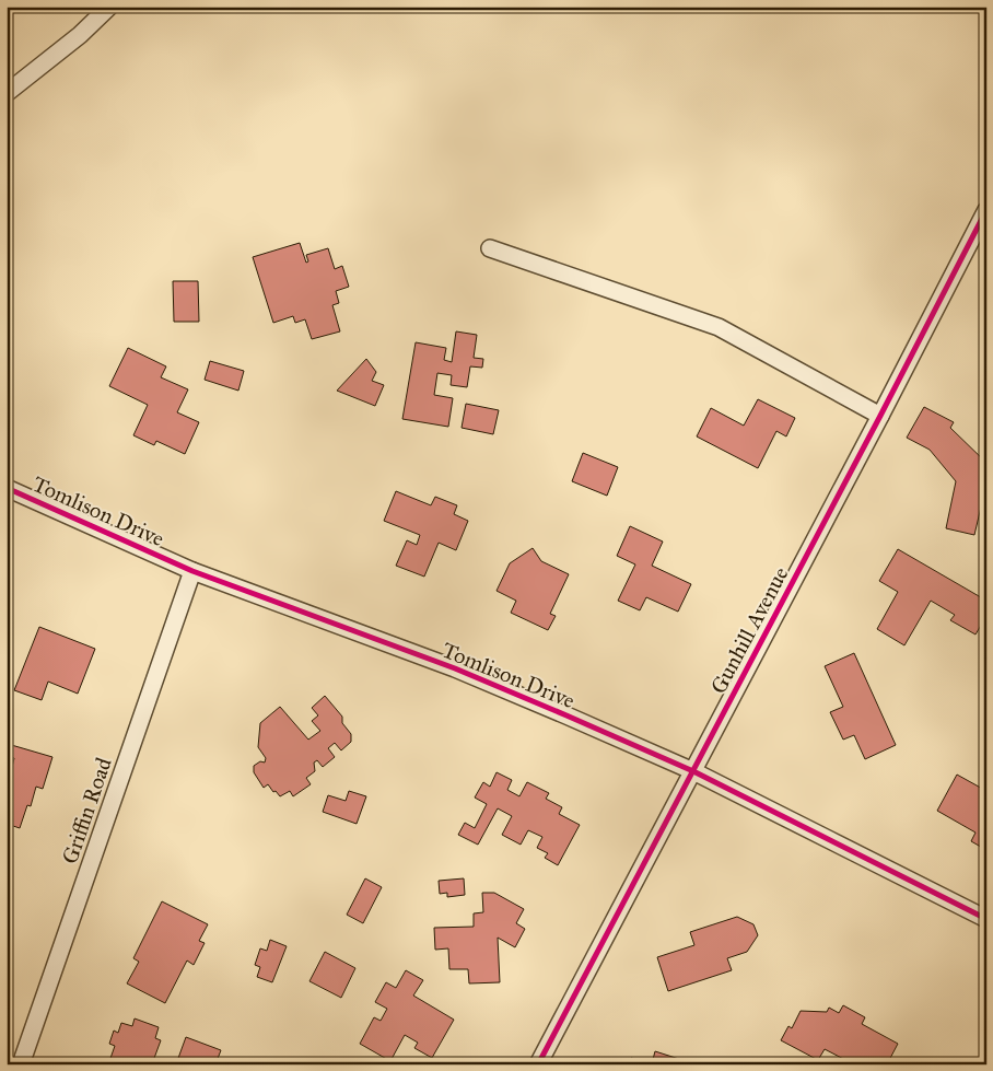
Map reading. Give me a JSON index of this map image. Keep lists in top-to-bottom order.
{
  "streets": {
    "street": ["Tomlison Drive", "Gunhill Avenue", "Griffin Road"]
  },
  "crossings": [
    ["Tomlison Drive", "Gunhill Avenue"],
    ["Tomlison Drive", "Griffin Road"]
  ]
}
